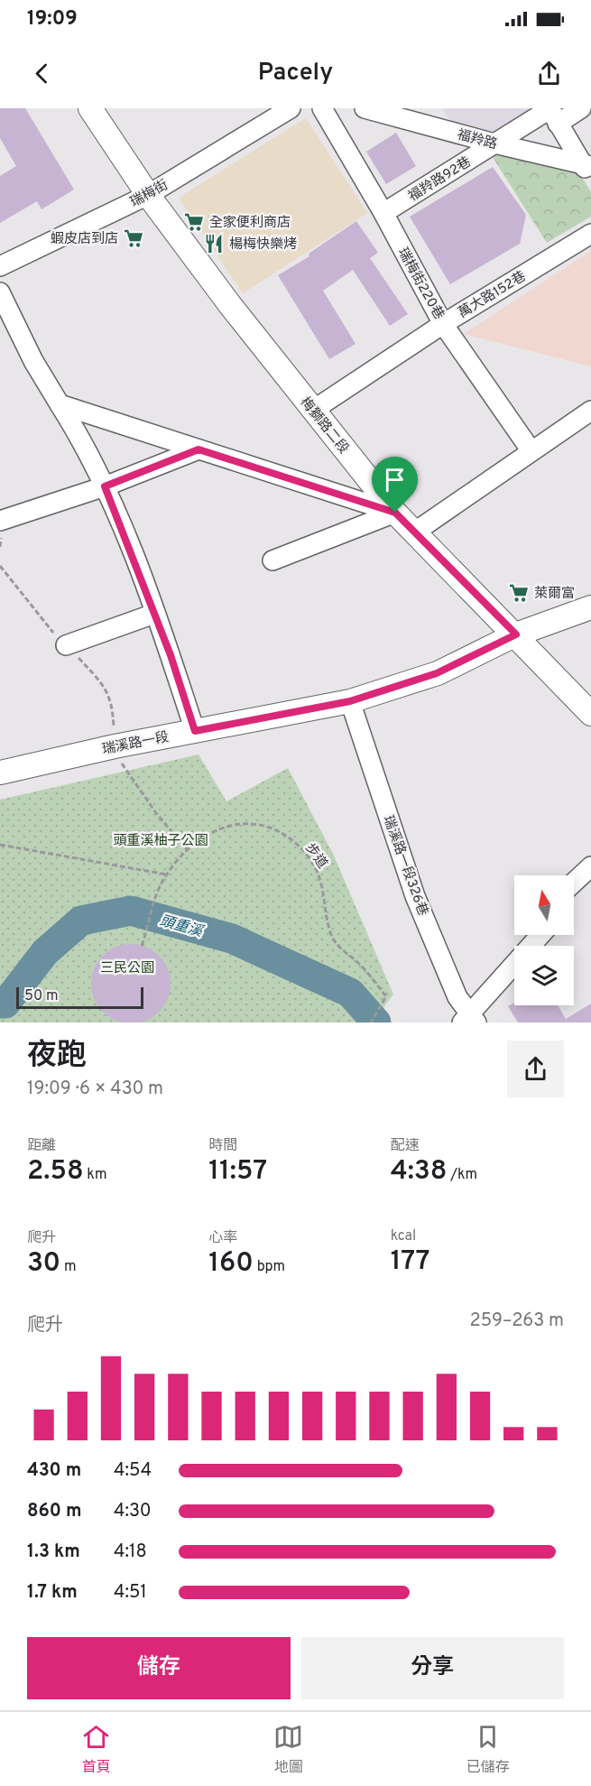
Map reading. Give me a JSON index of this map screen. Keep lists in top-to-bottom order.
{
  "streets": {
    "street": [
      "福羚路",
      "福羚路92巷",
      "瑞梅街",
      "瑞梅街220巷",
      "萬大路152巷",
      "梅獅路二段",
      "瑞溪路一段",
      "瑞溪路一段326巷"
    ],
    "path": ["步道"]
  },
  "crossings": [
    ["福羚路", "福羚路92巷"],
    ["福羚路92巷", "瑞梅街220巷"],
    ["瑞梅街", "梅獅路二段"],
    ["瑞梅街220巷", "萬大路152巷"],
    ["萬大路152巷", "梅獅路二段"],
    ["梅獅路二段", "瑞溪路一段"],
    ["瑞溪路一段", "瑞溪路一段326巷"]
  ],
  "water": ["頭重溪"],
  "parks": ["頭重溪柚子公園", "三民公園"],
  "places": {
    "supermarket": ["全家便利商店", "蝦皮店到店", "萊爾富"],
    "restaurant": ["楊梅快樂烤"]
  },
  "scale_bar": "50 m",
  "north": "top",
  "page": {
    "status": "19:09",
    "header": "Pacely",
    "scale": "50 m",
    "heading": ["夜跑", "19:09 · 6 × 430 m"],
    "stats": [
      ["距離", "2.58 km"],
      ["時間", "11:57"],
      ["配速", "4:38 /km"],
      ["爬升", "30 m"],
      ["心率", "160 bpm"],
      ["kcal", "177"]
    ],
    "chart": ["爬升", "259–263 m"],
    "list": [
      {
        "name": "430 m",
        "note": "4:54"
      },
      {
        "name": "860 m",
        "note": "4:30"
      },
      {
        "name": "1.3 km",
        "note": "4:18"
      },
      {
        "name": "1.7 km",
        "note": "4:51"
      }
    ],
    "buttons": ["儲存", "分享"],
    "tabs": ["首頁", "地圖", "已儲存"]
  }
}
